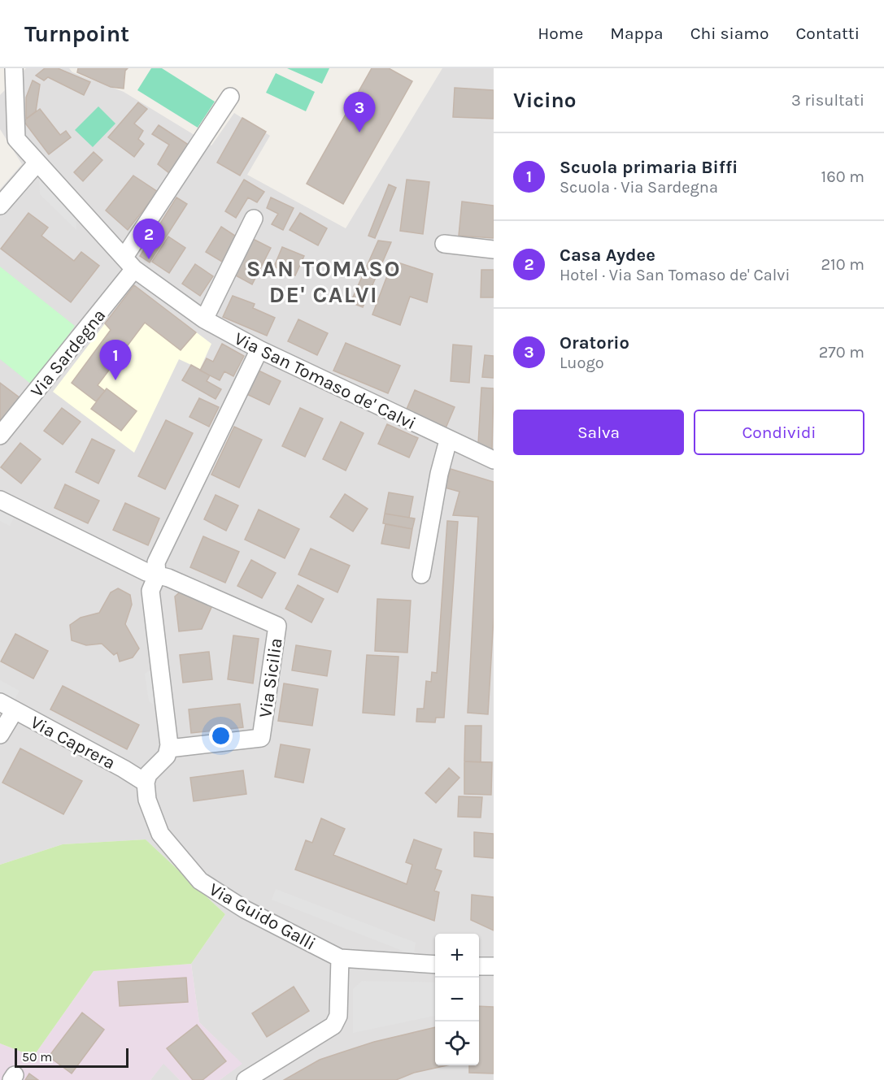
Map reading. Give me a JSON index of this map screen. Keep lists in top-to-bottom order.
{
  "streets": {
    "street": [
      "Via Sardegna",
      "Via San Tomaso de' Calvi",
      "Via Sicilia",
      "Via Caprera",
      "Via Guido Galli"
    ]
  },
  "crossings": [
    ["Via Sardegna", "Via San Tomaso de' Calvi"],
    ["Via Caprera", "Via Guido Galli"]
  ],
  "districts": ["SAN TOMASO DE' CALVI"],
  "scale_bar": "50 m",
  "page": {
    "header": "Turnpoint",
    "nav": [
      "Home",
      "Mappa",
      "Chi siamo",
      "Contatti"
    ],
    "heading": ["Vicino", "3 risultati"],
    "pins": ["3", "2", "1"],
    "list": [
      {
        "mark": "1",
        "name": "Scuola primaria Biffi",
        "note": "Scuola · Via Sardegna",
        "value": "160 m"
      },
      {
        "mark": "2",
        "name": "Casa Aydee",
        "note": "Hotel · Via San Tomaso de' Calvi",
        "value": "210 m"
      },
      {
        "mark": "3",
        "name": "Oratorio",
        "note": "Luogo",
        "value": "270 m"
      }
    ],
    "buttons": ["Salva", "Condividi"],
    "map_buttons": ["+", "−"],
    "scale": "50 m"
  }
}
